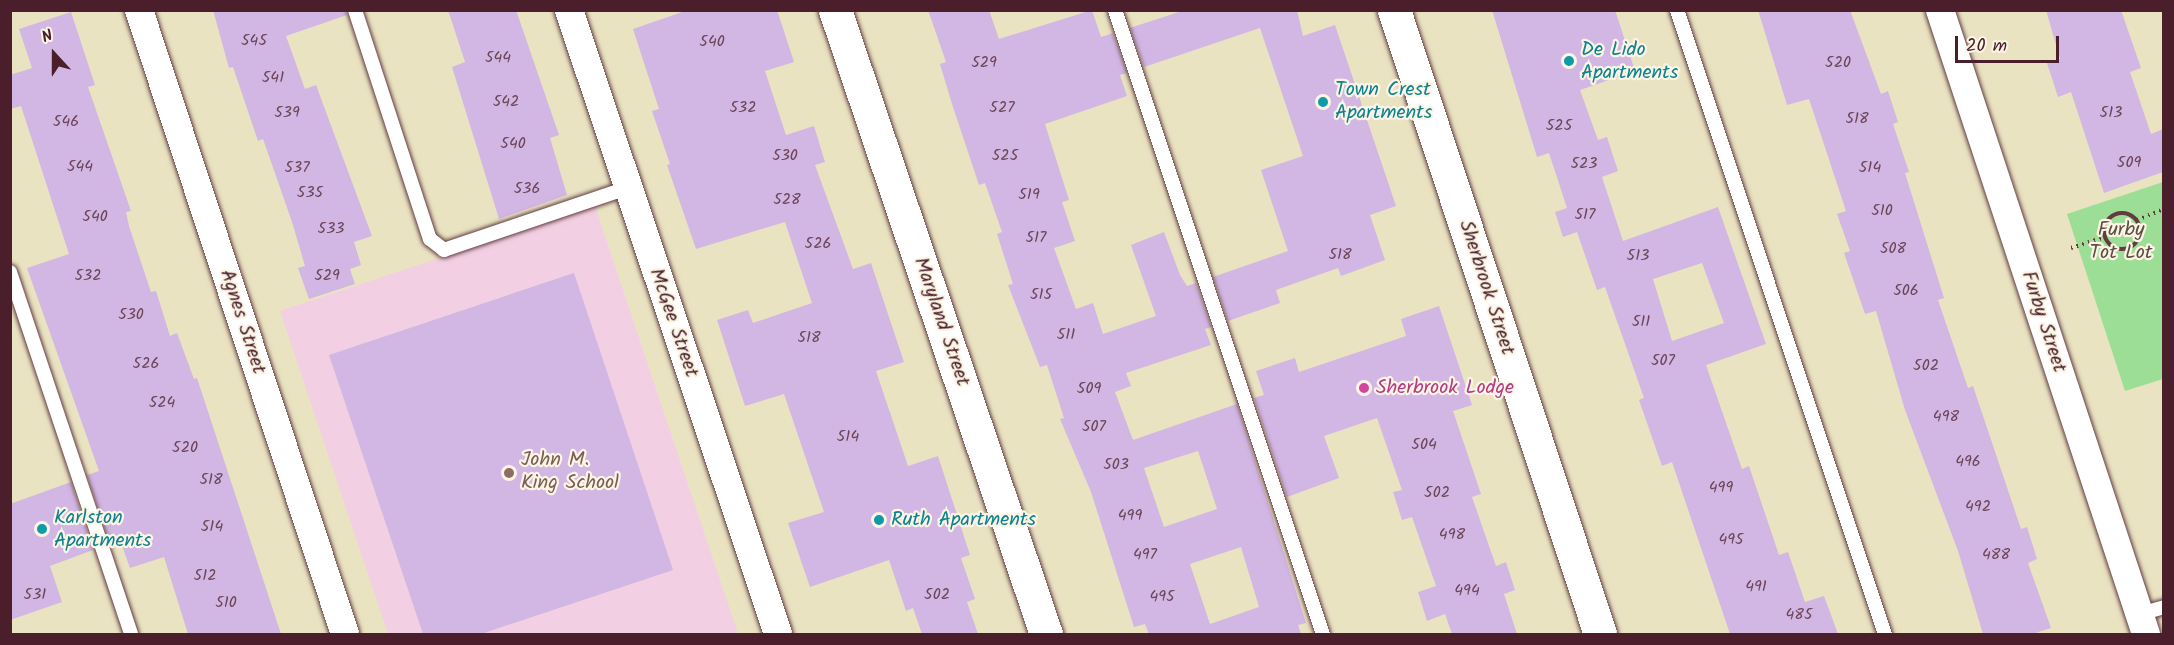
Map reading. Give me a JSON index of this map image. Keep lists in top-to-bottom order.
{
  "streets": {
    "main road": ["Sherbrook Street", "Maryland Street"],
    "street": ["Agnes Street", "Furby Street", "McGee Street"]
  },
  "parks": ["Furby Tot Lot"],
  "places": [
    "De Lido Apartments",
    "Town Crest Apartments",
    "Sherbrook Lodge",
    "John M. King School",
    "Ruth Apartments",
    "Karlston Apartments"
  ],
  "house_numbers": [
    "545",
    "540",
    "544",
    "529",
    "520",
    "541",
    "542",
    "532",
    "527",
    "539",
    "513",
    "518",
    "546",
    "525",
    "540",
    "530",
    "525",
    "509",
    "523",
    "544",
    "537",
    "514",
    "536",
    "535",
    "519",
    "528",
    "510",
    "517",
    "540",
    "533",
    "517",
    "526",
    "508",
    "518",
    "513",
    "532",
    "529",
    "506",
    "515",
    "530",
    "511",
    "511",
    "518",
    "507",
    "526",
    "502",
    "509",
    "524",
    "498",
    "507",
    "514",
    "504",
    "520",
    "496",
    "503",
    "518",
    "499",
    "502",
    "492",
    "499",
    "514",
    "498",
    "495",
    "497",
    "488",
    "512",
    "491",
    "494",
    "531",
    "502",
    "495",
    "510",
    "485"
  ],
  "scale_bar": "20 m",
  "north": "top"
}
